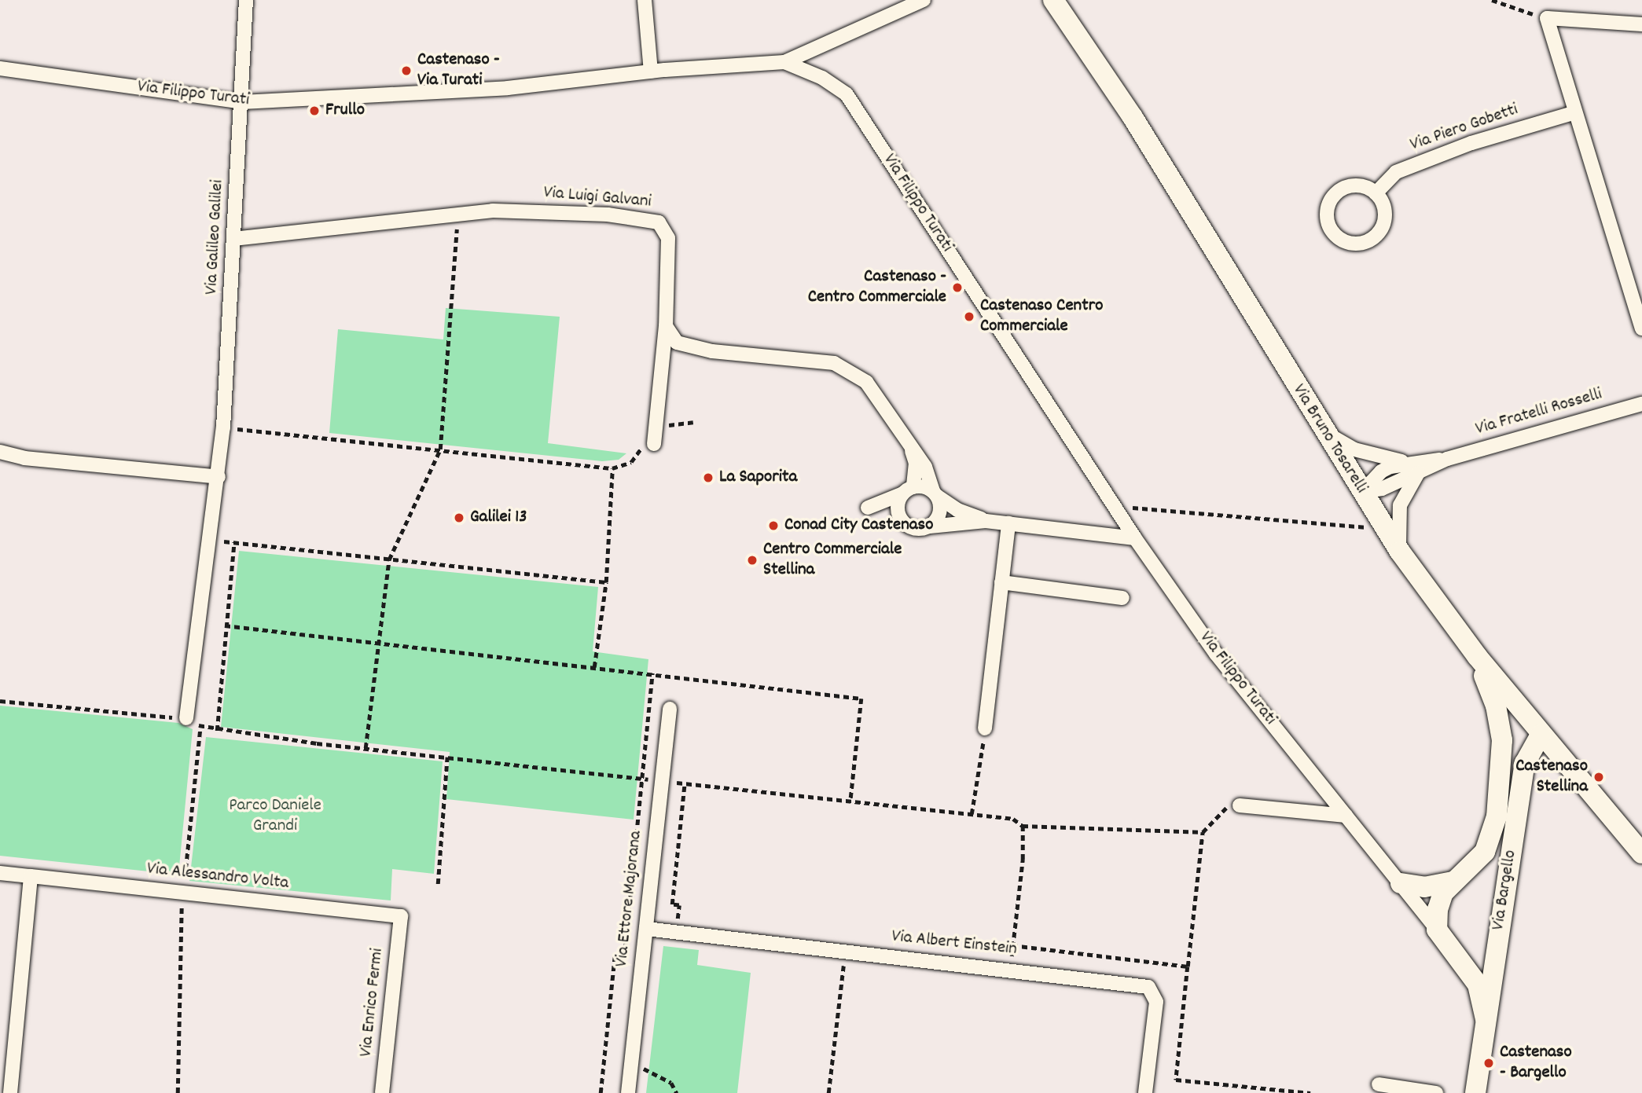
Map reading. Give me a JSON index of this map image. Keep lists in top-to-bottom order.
{
  "streets": {
    "street": [
      "Via Filippo Turati",
      "Via Piero Gobetti",
      "Via Luigi Galvani",
      "Via Galileo Galilei",
      "Via Fratelli Rosselli",
      "Via Bruno Tosarelli",
      "Via Alessandro Volta",
      "Via Bargello",
      "Via Ettore Majorana",
      "Via Albert Einstein",
      "Via Enrico Fermi"
    ]
  },
  "crossings": [
    ["Via Filippo Turati", "Via Galileo Galilei"],
    ["Via Filippo Turati", "Via Bargello"],
    ["Via Luigi Galvani", "Via Galileo Galilei"],
    ["Via Fratelli Rosselli", "Via Bruno Tosarelli"],
    ["Via Bruno Tosarelli", "Via Bargello"],
    ["Via Alessandro Volta", "Via Enrico Fermi"],
    ["Via Ettore Majorana", "Via Albert Einstein"]
  ],
  "parks": ["Parco Daniele Grandi"],
  "places": [
    "Castenaso - Via Turati",
    "Frullo",
    "Castenaso - Centro Commerciale",
    "Castenaso Centro Commerciale",
    "La Saporita",
    "Galilei 13",
    "Conad City Castenaso",
    "Centro Commerciale Stellina",
    "Castenaso Stellina",
    "Castenaso - Bargello"
  ]
}
